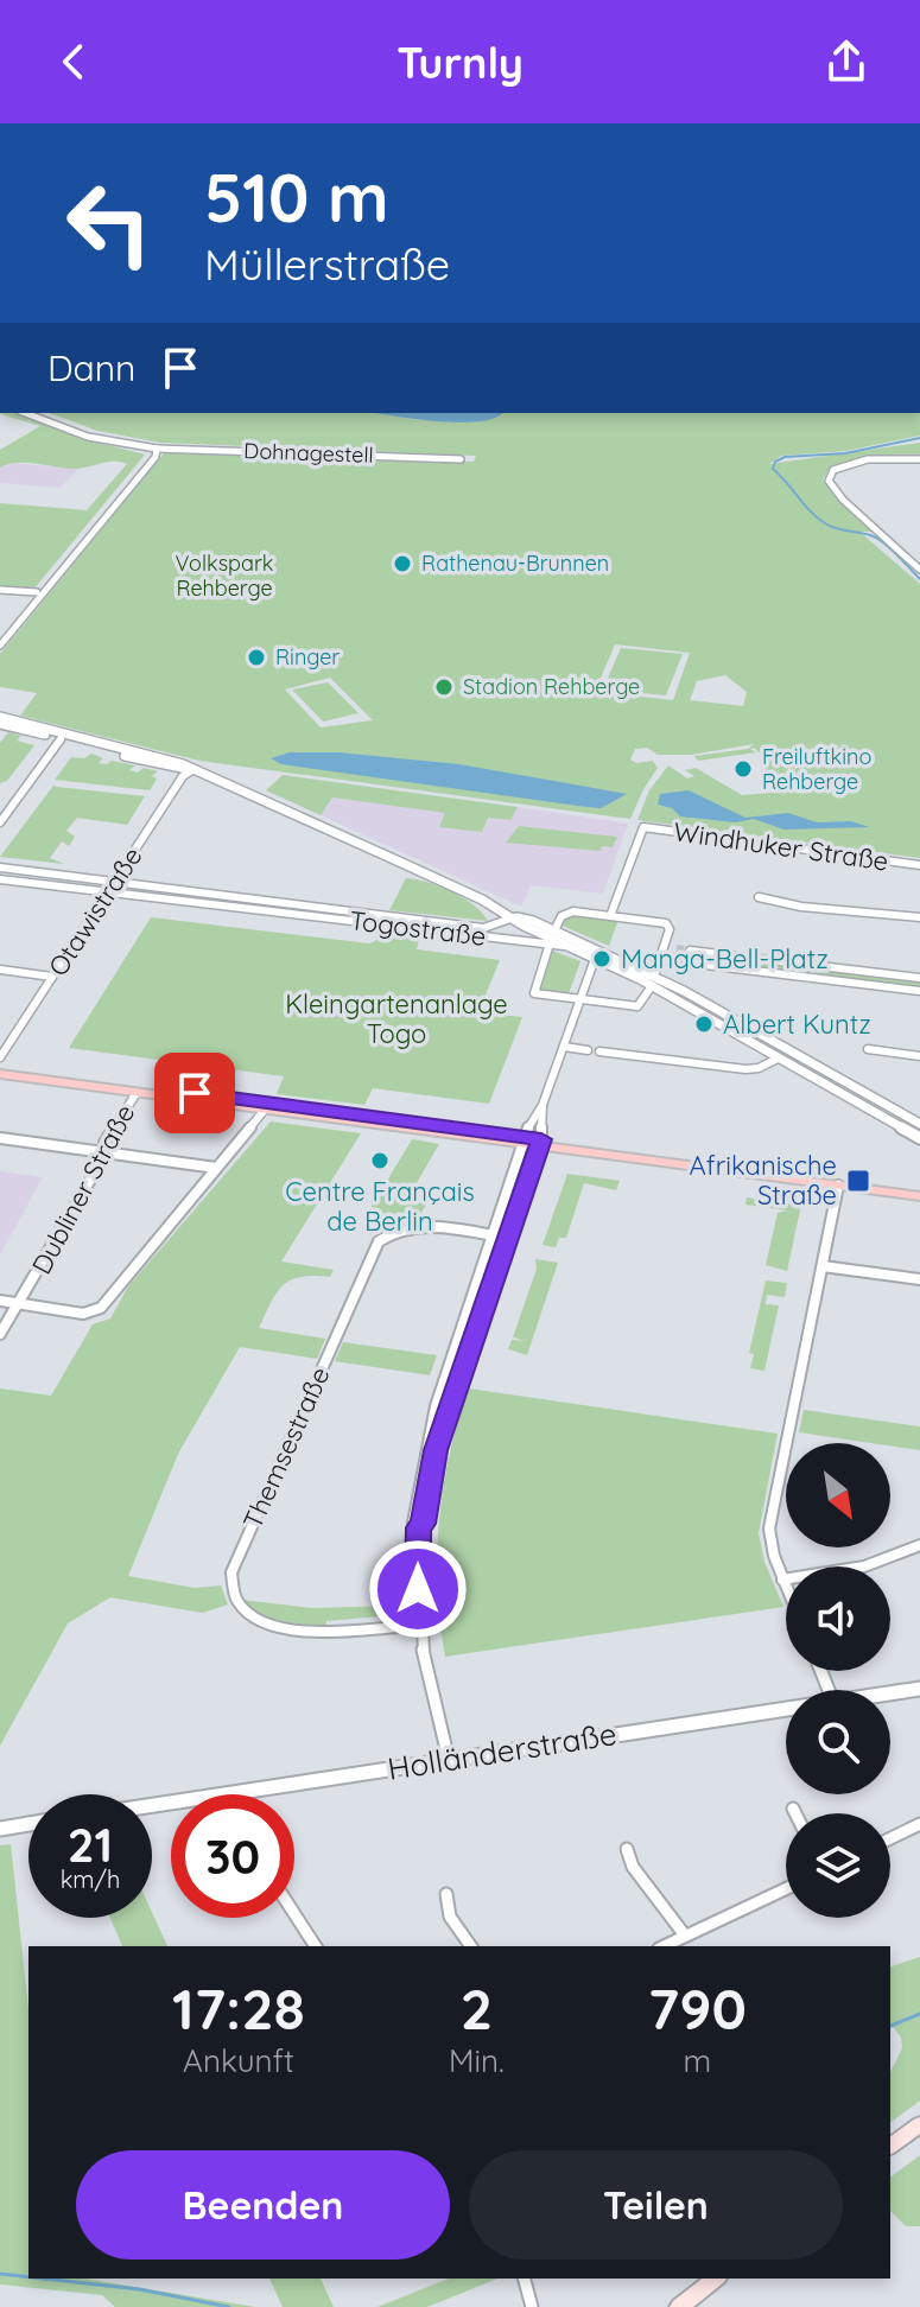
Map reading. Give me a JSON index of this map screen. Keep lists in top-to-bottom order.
{
  "streets": {
    "street": [
      "Dohnagestell",
      "Windhuker Straße",
      "Otawistraße",
      "Togostraße",
      "Dubliner Straße",
      "Themsestraße",
      "Holländerstraße"
    ]
  },
  "crossings": [
    ["Otawistraße", "Togostraße"]
  ],
  "parks": ["Volkspark Rehberge", "Kleingartenanlage Togo"],
  "places": {
    "other": [
      "Rathenau-Brunnen",
      "Ringer",
      "Stadion Rehberge",
      "Freiluftkino Rehberge",
      "Manga-Bell-Platz",
      "Albert Kuntz",
      "Centre Français de Berlin"
    ],
    "transit": ["Afrikanische Straße"]
  },
  "north": "bottom right",
  "page": {
    "header": "Turnly",
    "turn": ["510 m", "Müllerstraße"],
    "then": "Dann",
    "speed": "21 km/h",
    "limit": "30",
    "eta": [
      "17:28",
      "Ankunft",
      "2",
      "Min.",
      "790",
      "m"
    ],
    "buttons": ["Beenden", "Teilen"]
  }
}
